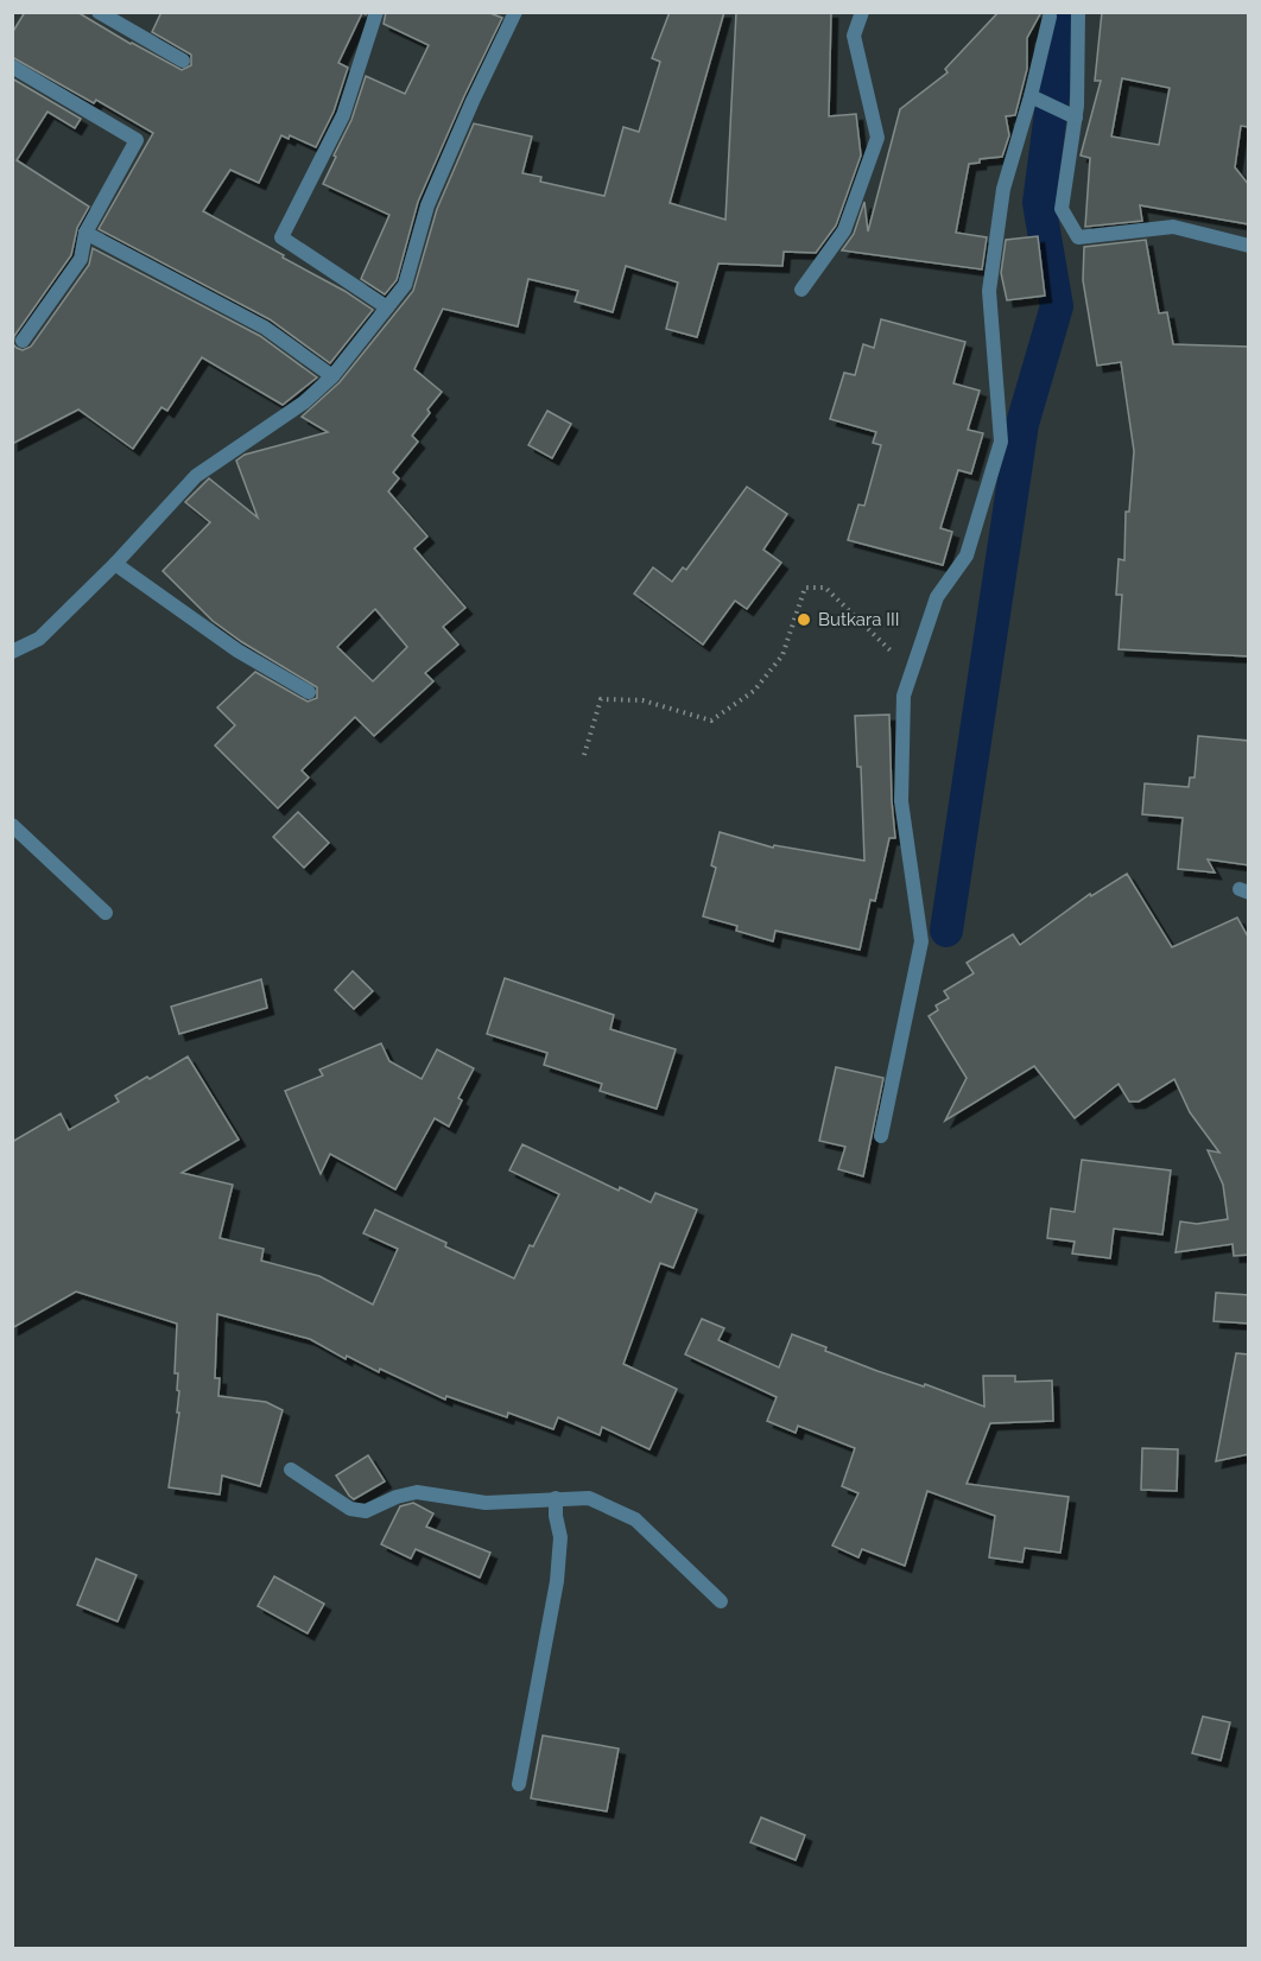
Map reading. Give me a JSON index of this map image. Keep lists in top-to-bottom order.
{
  "places": ["Butkara III"]
}
